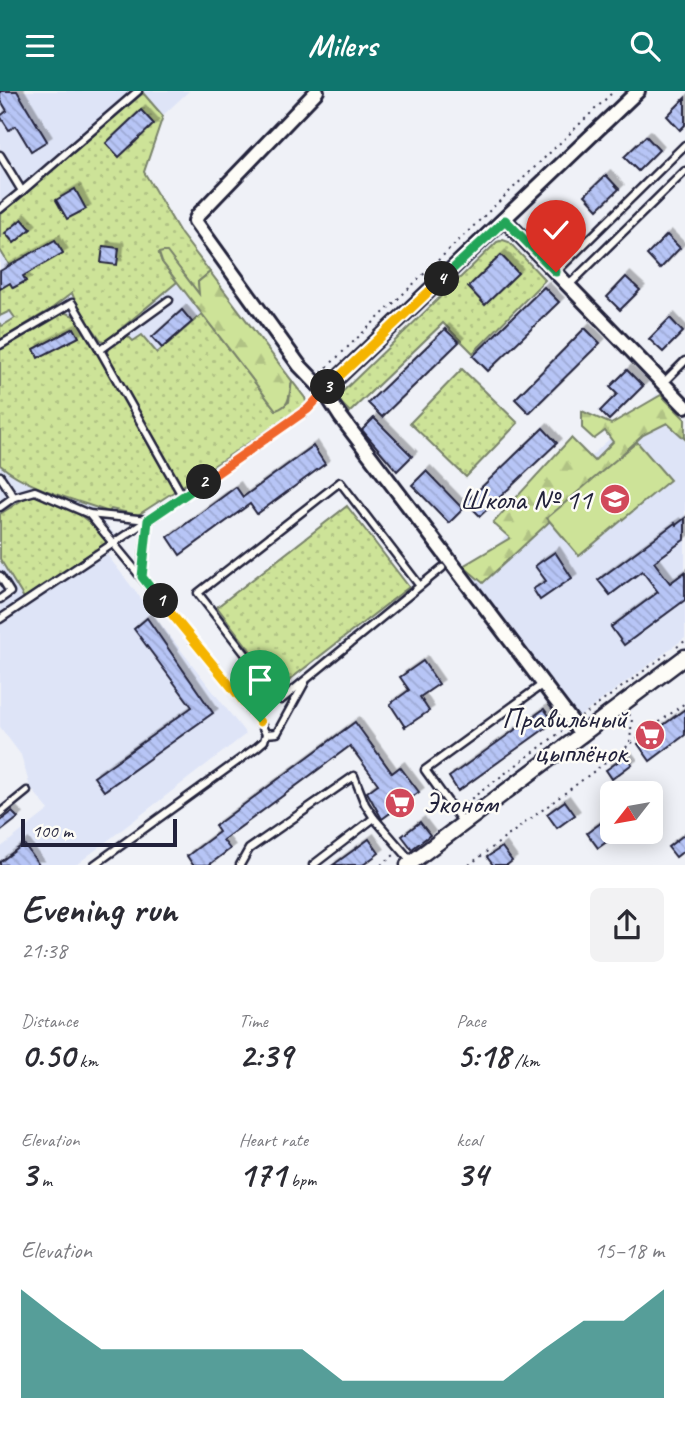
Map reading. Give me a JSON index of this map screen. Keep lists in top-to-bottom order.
{
  "places": {
    "school or university": ["Школа № 11"],
    "supermarket": ["Правильный цыплёнок", "Эконом"]
  },
  "scale_bar": "100 m",
  "north": "bottom left",
  "page": {
    "header": "Milers",
    "pins": [
      "4",
      "3",
      "2",
      "1"
    ],
    "scale": "100 m",
    "heading": ["Evening run", "21:38"],
    "stats": [
      ["Distance", "0.50 km"],
      ["Time", "2:39"],
      ["Pace", "5:18 /km"],
      ["Elevation", "3 m"],
      ["Heart rate", "171 bpm"],
      ["kcal", "34"]
    ],
    "chart": ["Elevation", "15–18 m"]
  }
}
